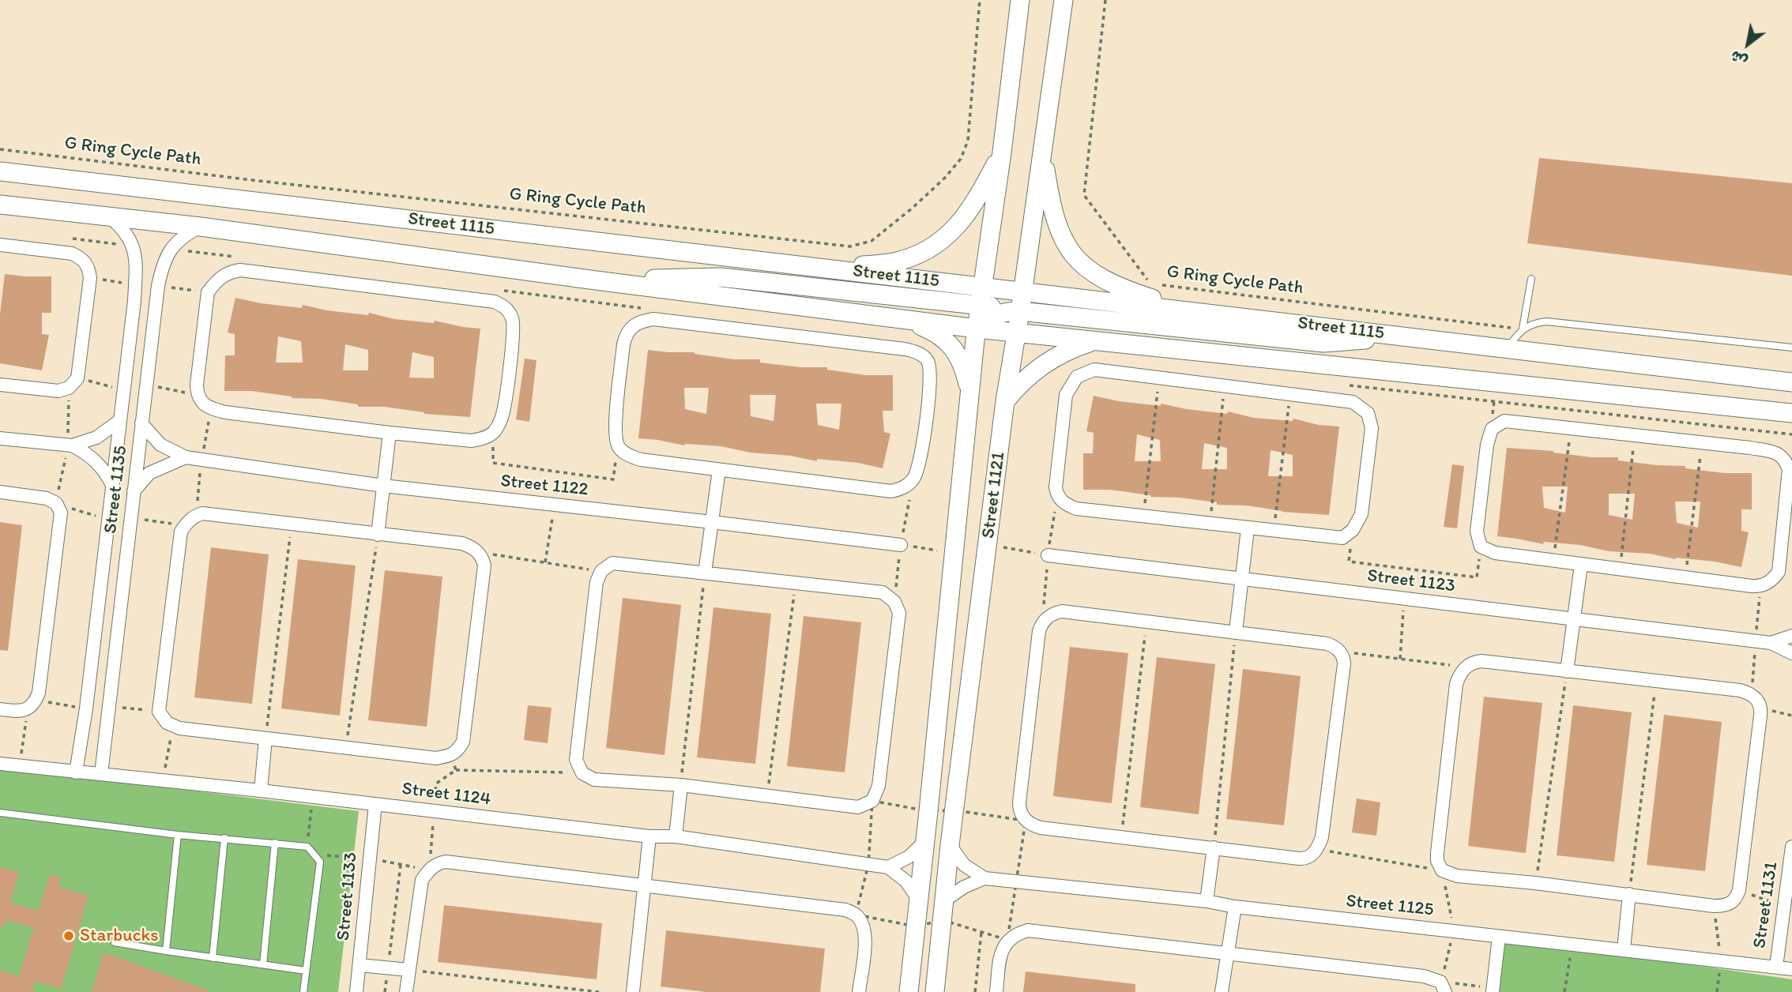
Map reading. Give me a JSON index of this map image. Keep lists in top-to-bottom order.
{
  "streets": {
    "street": [
      "Street 1115",
      "Street 1122",
      "Street 1135",
      "Street 1121",
      "Street 1123",
      "Street 1124",
      "Street 1133",
      "Street 1131",
      "Street 1125"
    ],
    "path": ["G Ring Cycle Path"]
  },
  "crossings": [
    ["Street 1115", "Street 1135"],
    ["Street 1115", "Street 1121"],
    ["Street 1122", "Street 1135"],
    ["Street 1135", "Street 1124"],
    ["Street 1121", "Street 1125"],
    ["Street 1124", "Street 1133"],
    ["Street 1131", "Street 1125"]
  ],
  "places": ["Starbucks"],
  "north": "bottom left"
}
